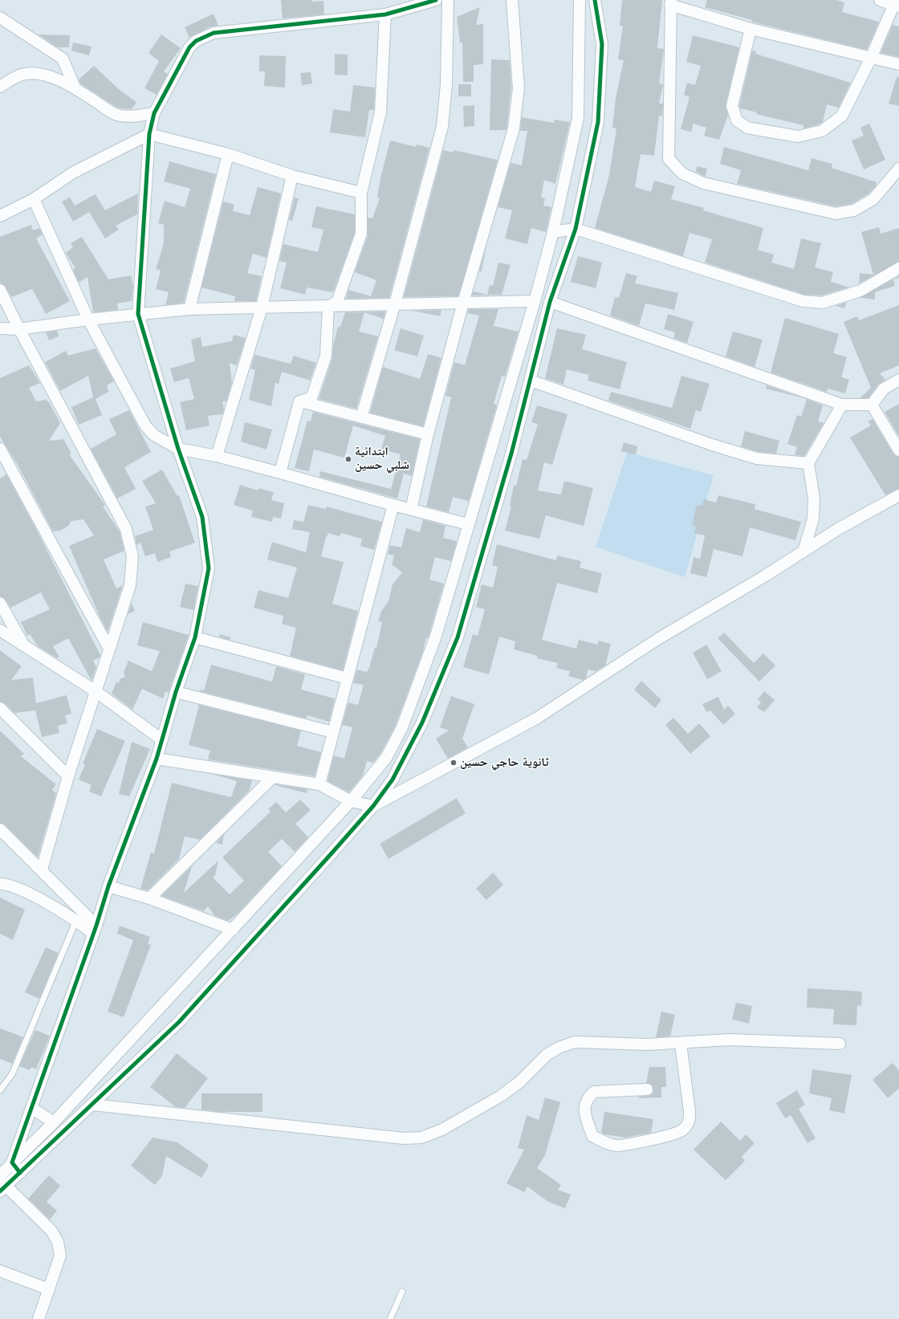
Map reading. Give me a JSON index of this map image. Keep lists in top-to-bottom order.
{
  "places": ["ابتدائية شلبي حسين", "ثانوية حاجي حسين"]
}
